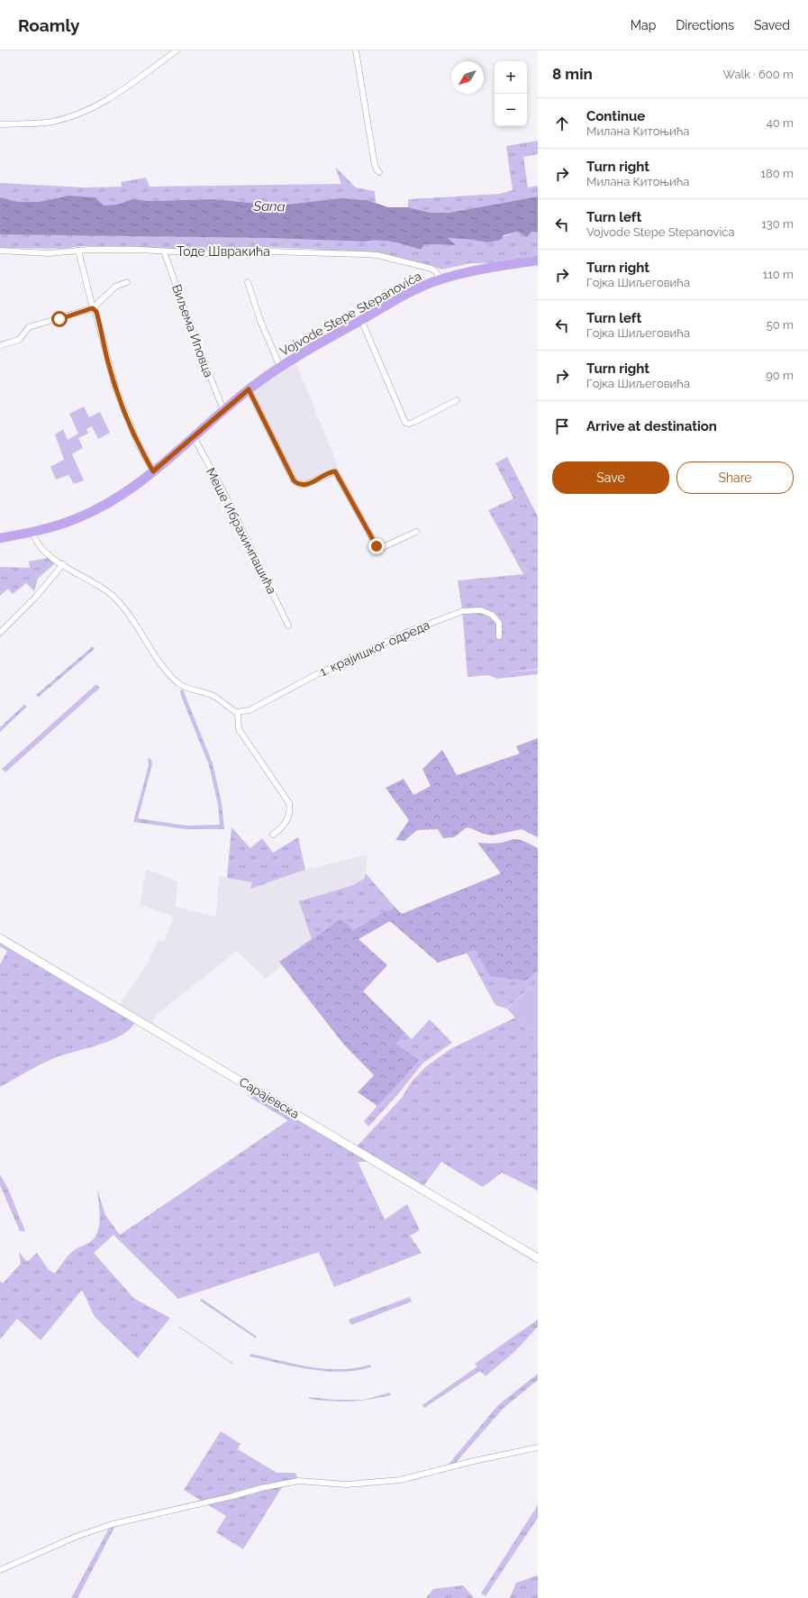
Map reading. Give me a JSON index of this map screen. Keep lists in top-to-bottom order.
{
  "streets": {
    "main road": ["Vojvode Stepe Stepanovića", "Сарајевска"],
    "street": [
      "Тоде Швракића",
      "Виљема Иповца",
      "Меше Ибрахимпашића",
      "1. крајишког одреда"
    ]
  },
  "crossings": [
    ["Тоде Швракића", "Vojvode Stepe Stepanovića"],
    ["Тоде Швракића", "Виљема Иповца"],
    ["Vojvode Stepe Stepanovića", "Виљема Иповца"],
    ["Vojvode Stepe Stepanovića", "Меше Ибрахимпашића"]
  ],
  "water": ["Sana"],
  "north": "bottom left",
  "page": {
    "header": "Roamly",
    "nav": ["Map", "Directions", "Saved"],
    "heading": ["8 min", "Walk · 600 m"],
    "map_buttons": ["+", "−"],
    "list": [
      ["Continue", "Милана Китоњића", "40 m"],
      ["Turn right", "Милана Китоњића", "180 m"],
      ["Turn left", "Vojvode Stepe Stepanovića", "130 m"],
      ["Turn right", "Гојка Шиљеговића", "110 m"],
      ["Turn left", "Гојка Шиљеговића", "50 m"],
      ["Turn right", "Гојка Шиљеговића", "90 m"],
      "Arrive at destination"
    ],
    "buttons": ["Save", "Share"]
  }
}
